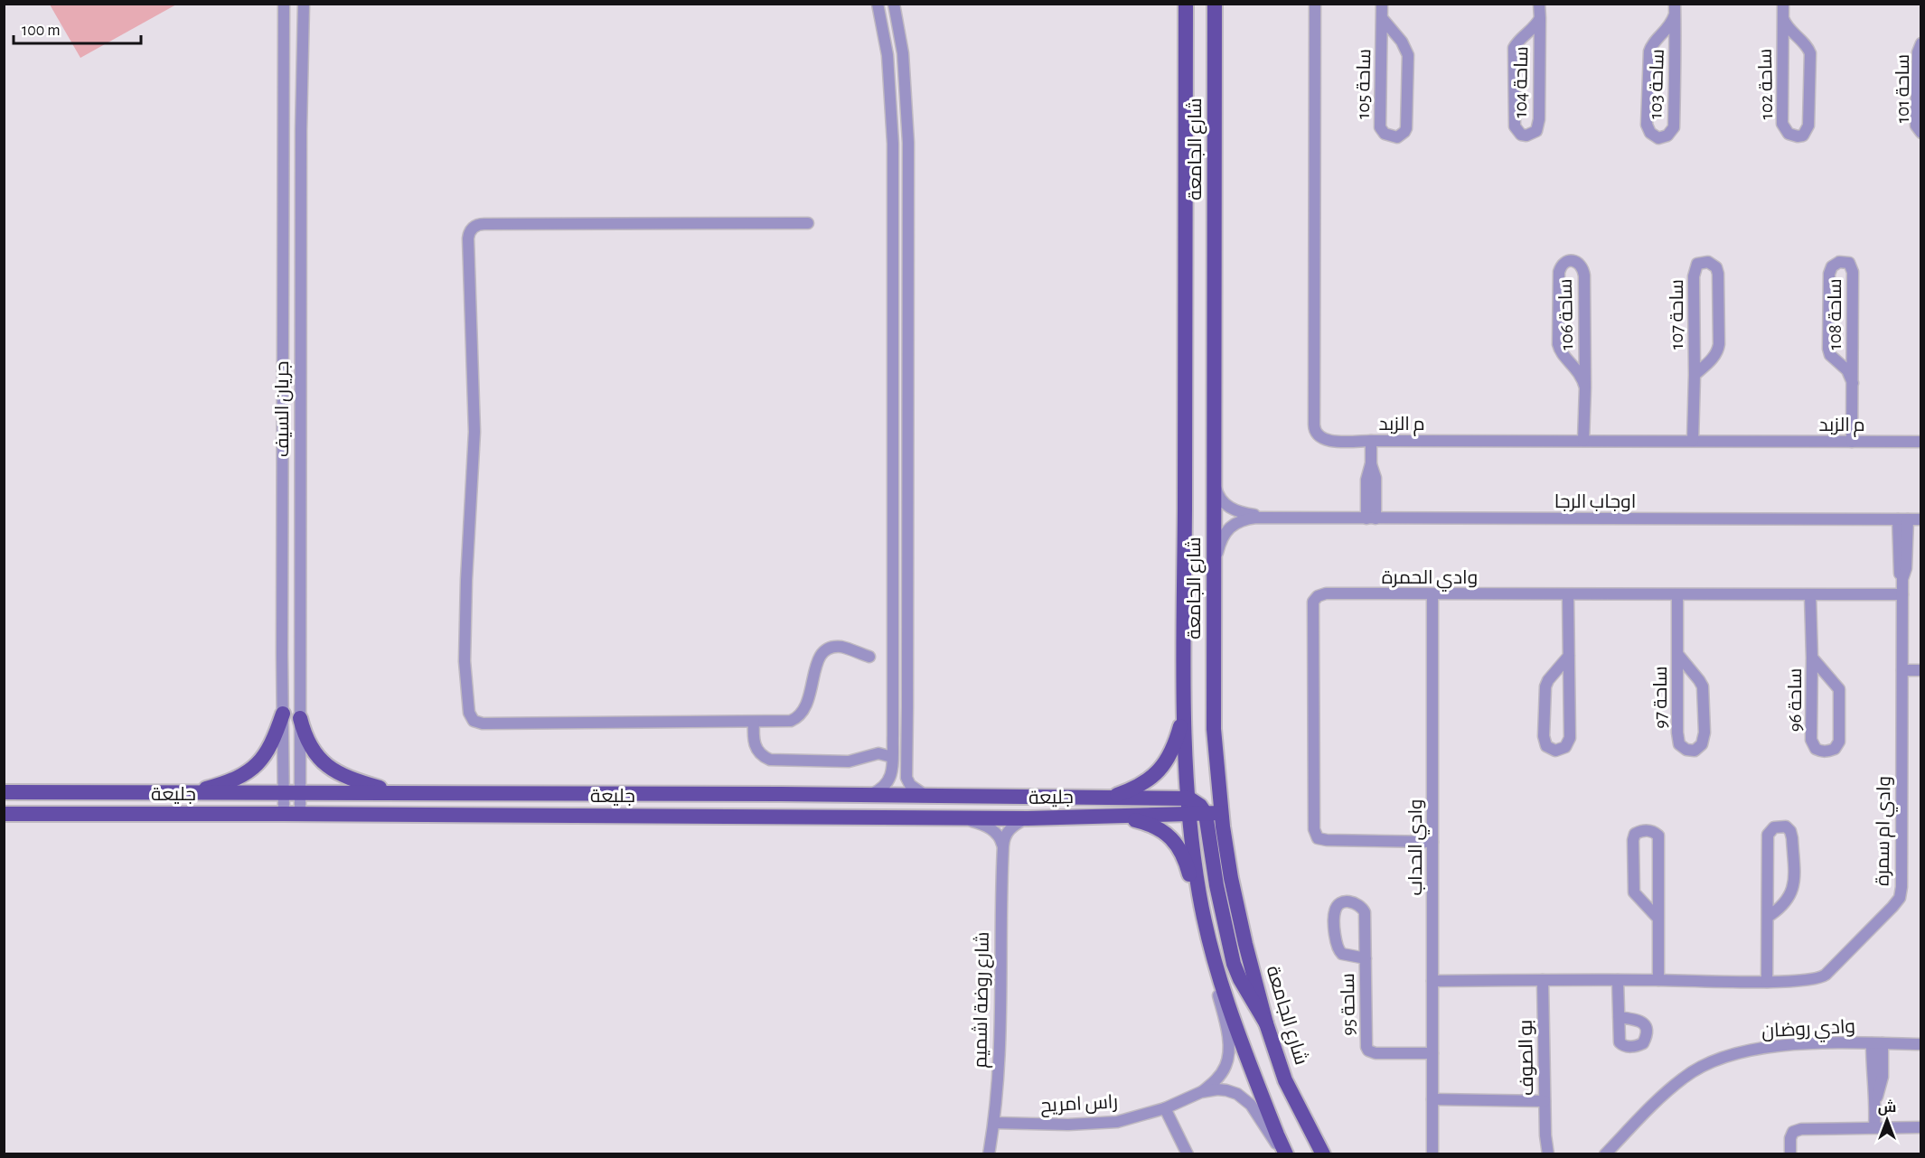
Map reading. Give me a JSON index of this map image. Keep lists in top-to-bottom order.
{
  "streets": {
    "main road": ["شارع الجامعة", "جليعة"],
    "street": [
      "ساحة 104",
      "ساحة 105",
      "ساحة 103",
      "ساحة 102",
      "ساحة 101",
      "ساحة 106",
      "ساحة 107",
      "ساحة 108",
      "جريان السيف",
      "م الزبد",
      "اوجاب الرجا",
      "وادي الحمرة",
      "ساحة 97",
      "ساحة 96",
      "وادي ام سمرة",
      "وادي الحداب",
      "شارع روضة اشميم",
      "ساحة 95",
      "وادي روضان",
      "بو الصوف",
      "راس امريح"
    ]
  },
  "crossings": [
    ["شارع الجامعة", "اوجاب الرجا"],
    ["شارع الجامعة", "جليعة"],
    ["شارع الجامعة", "راس امريح"],
    ["ساحة 106", "م الزبد"],
    ["ساحة 107", "م الزبد"],
    ["ساحة 108", "م الزبد"],
    ["جريان السيف", "جليعة"],
    ["اوجاب الرجا", "وادي ام سمرة"],
    ["وادي الحمرة", "ساحة 97"],
    ["وادي الحمرة", "ساحة 96"],
    ["وادي الحمرة", "وادي ام سمرة"],
    ["وادي الحمرة", "وادي الحداب"],
    ["وادي ام سمرة", "وادي الحداب"],
    ["وادي ام سمرة", "بو الصوف"],
    ["وادي الحداب", "ساحة 95"],
    ["شارع روضة اشميم", "راس امريح"]
  ],
  "scale_bar": "100 m",
  "north": "top"
}
